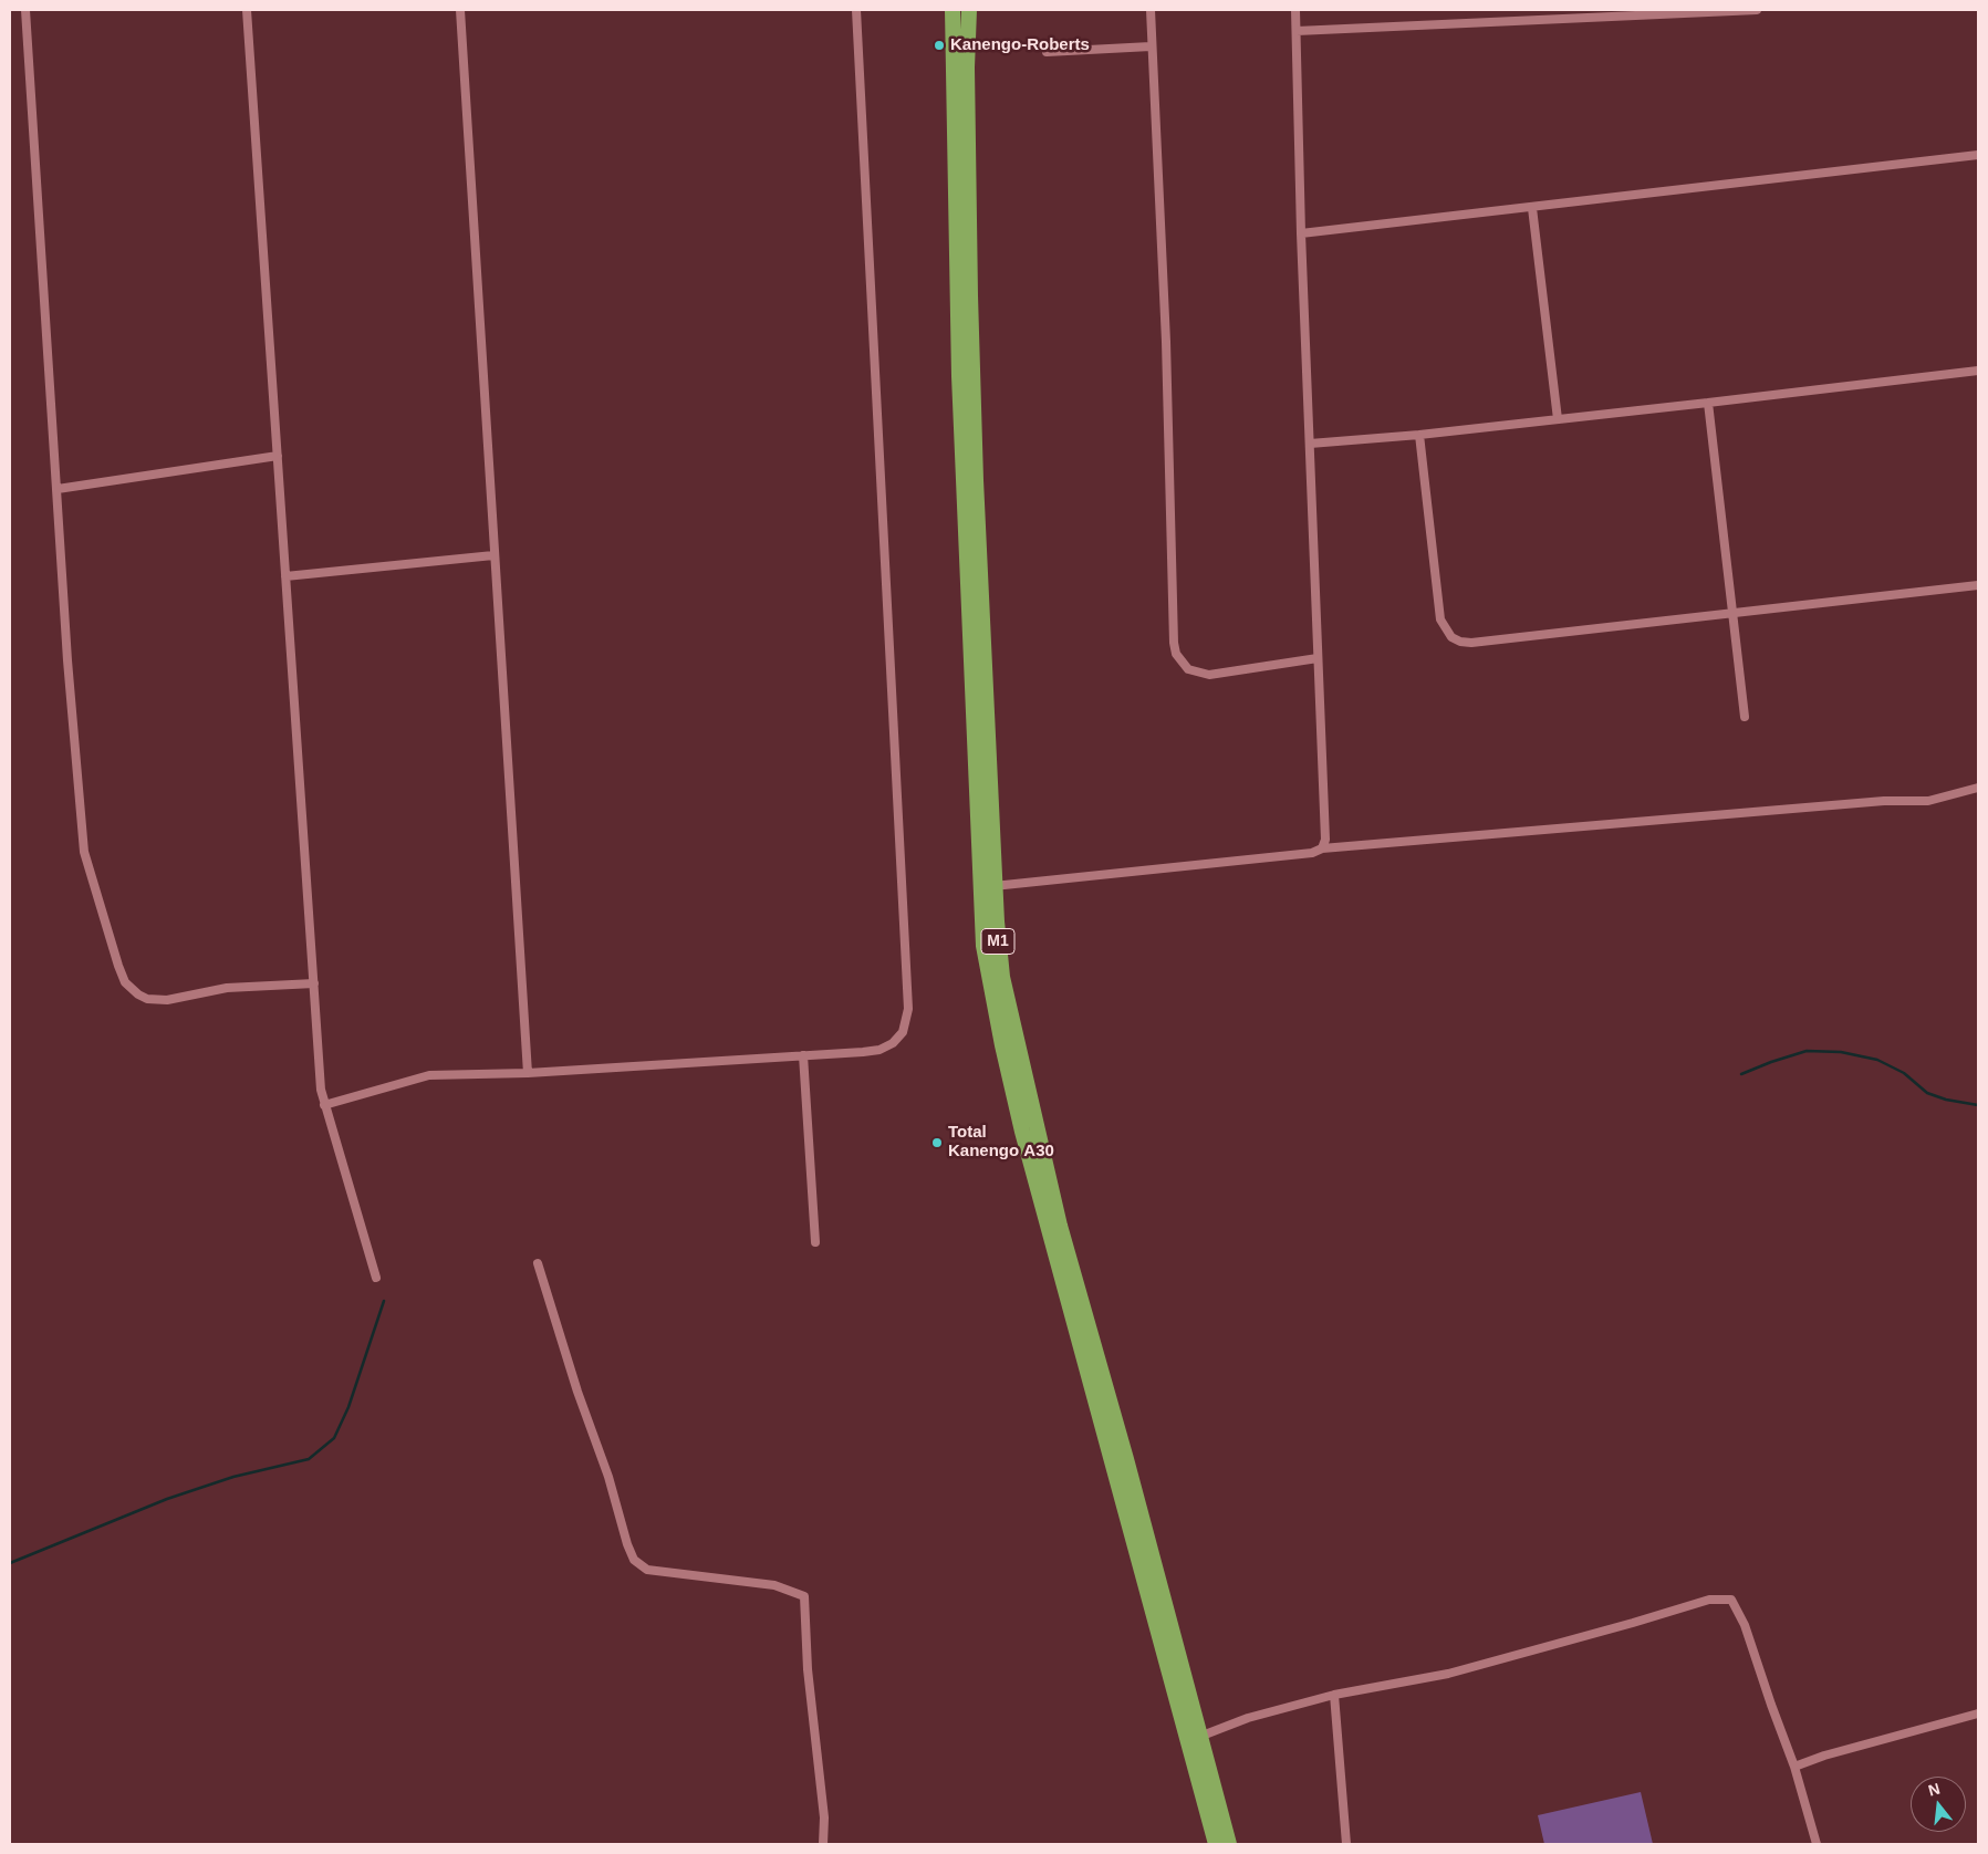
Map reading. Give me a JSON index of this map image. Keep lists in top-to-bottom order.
{
  "streets": {
    "highway": ["M1"]
  },
  "places": ["Kanengo-Roberts", "Total Kanengo A30"],
  "north": "top"
}
